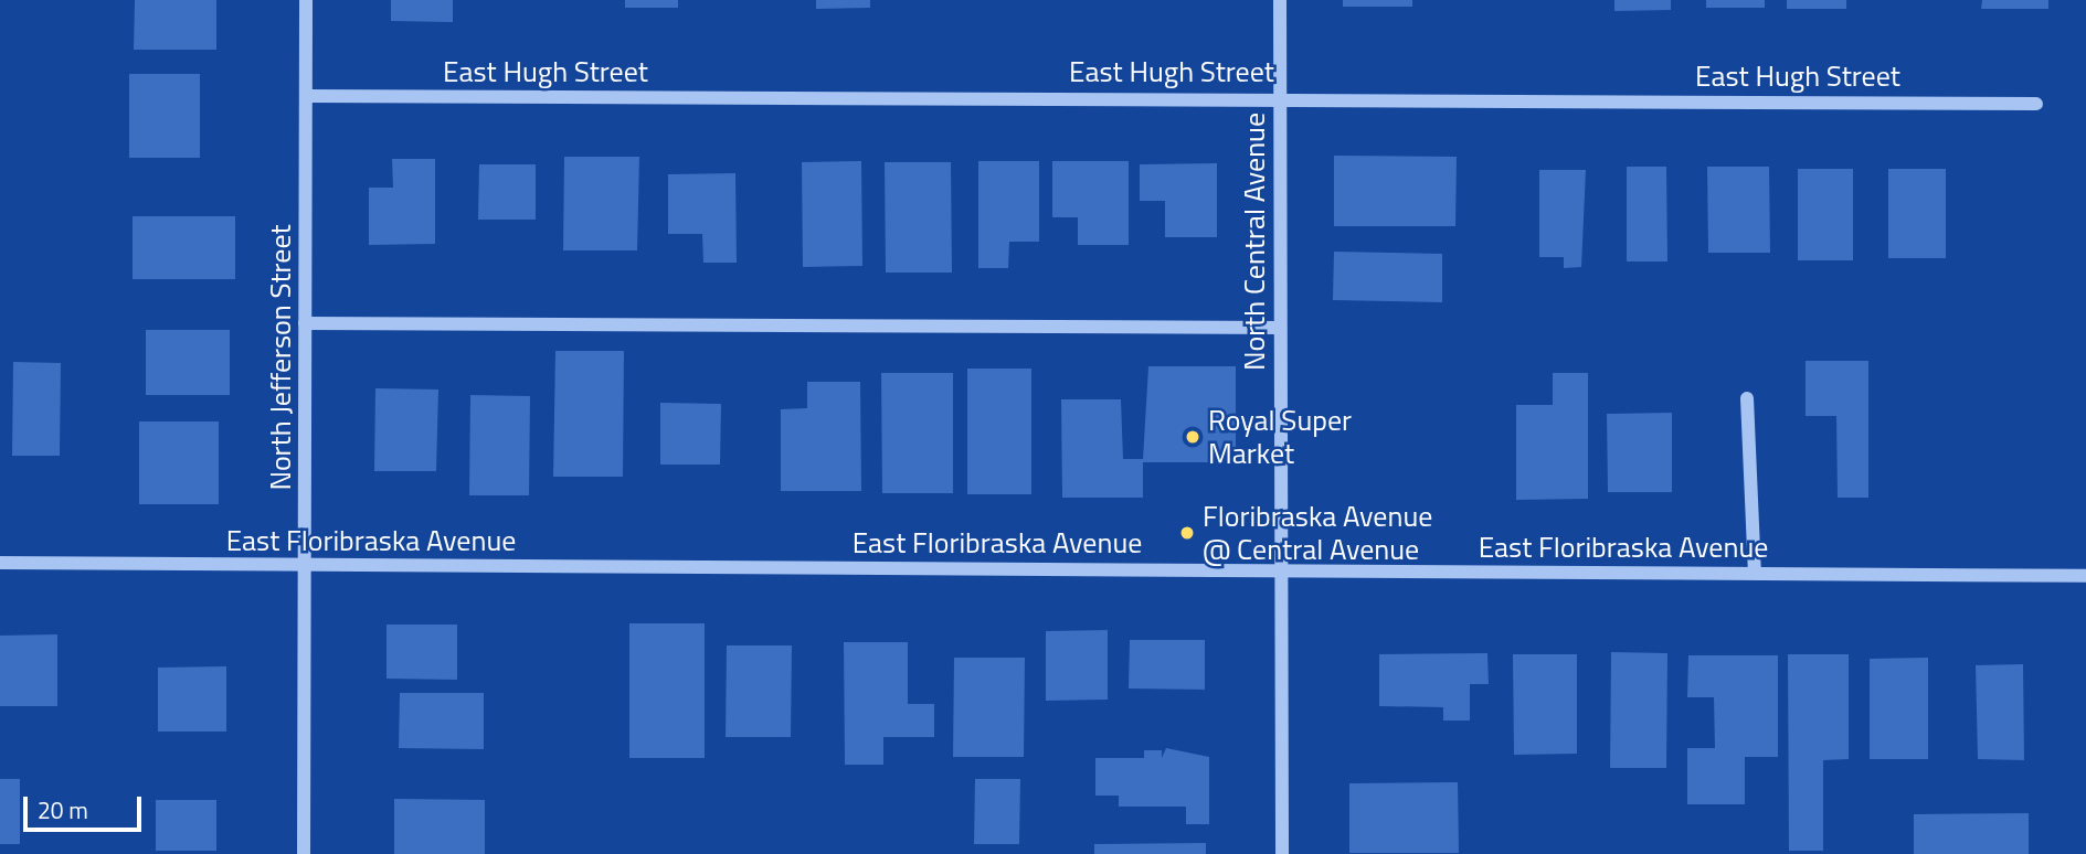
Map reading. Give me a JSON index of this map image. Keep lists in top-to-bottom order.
{
  "streets": {
    "street": [
      "East Hugh Street",
      "North Central Avenue",
      "North Jefferson Street",
      "East Floribraska Avenue"
    ]
  },
  "crossings": [
    ["East Hugh Street", "North Central Avenue"],
    ["East Hugh Street", "North Jefferson Street"],
    ["North Central Avenue", "East Floribraska Avenue"],
    ["North Jefferson Street", "East Floribraska Avenue"]
  ],
  "places": ["Royal Super Market", "Floribraska Avenue @ Central Avenue"],
  "scale_bar": "20 m"
}
